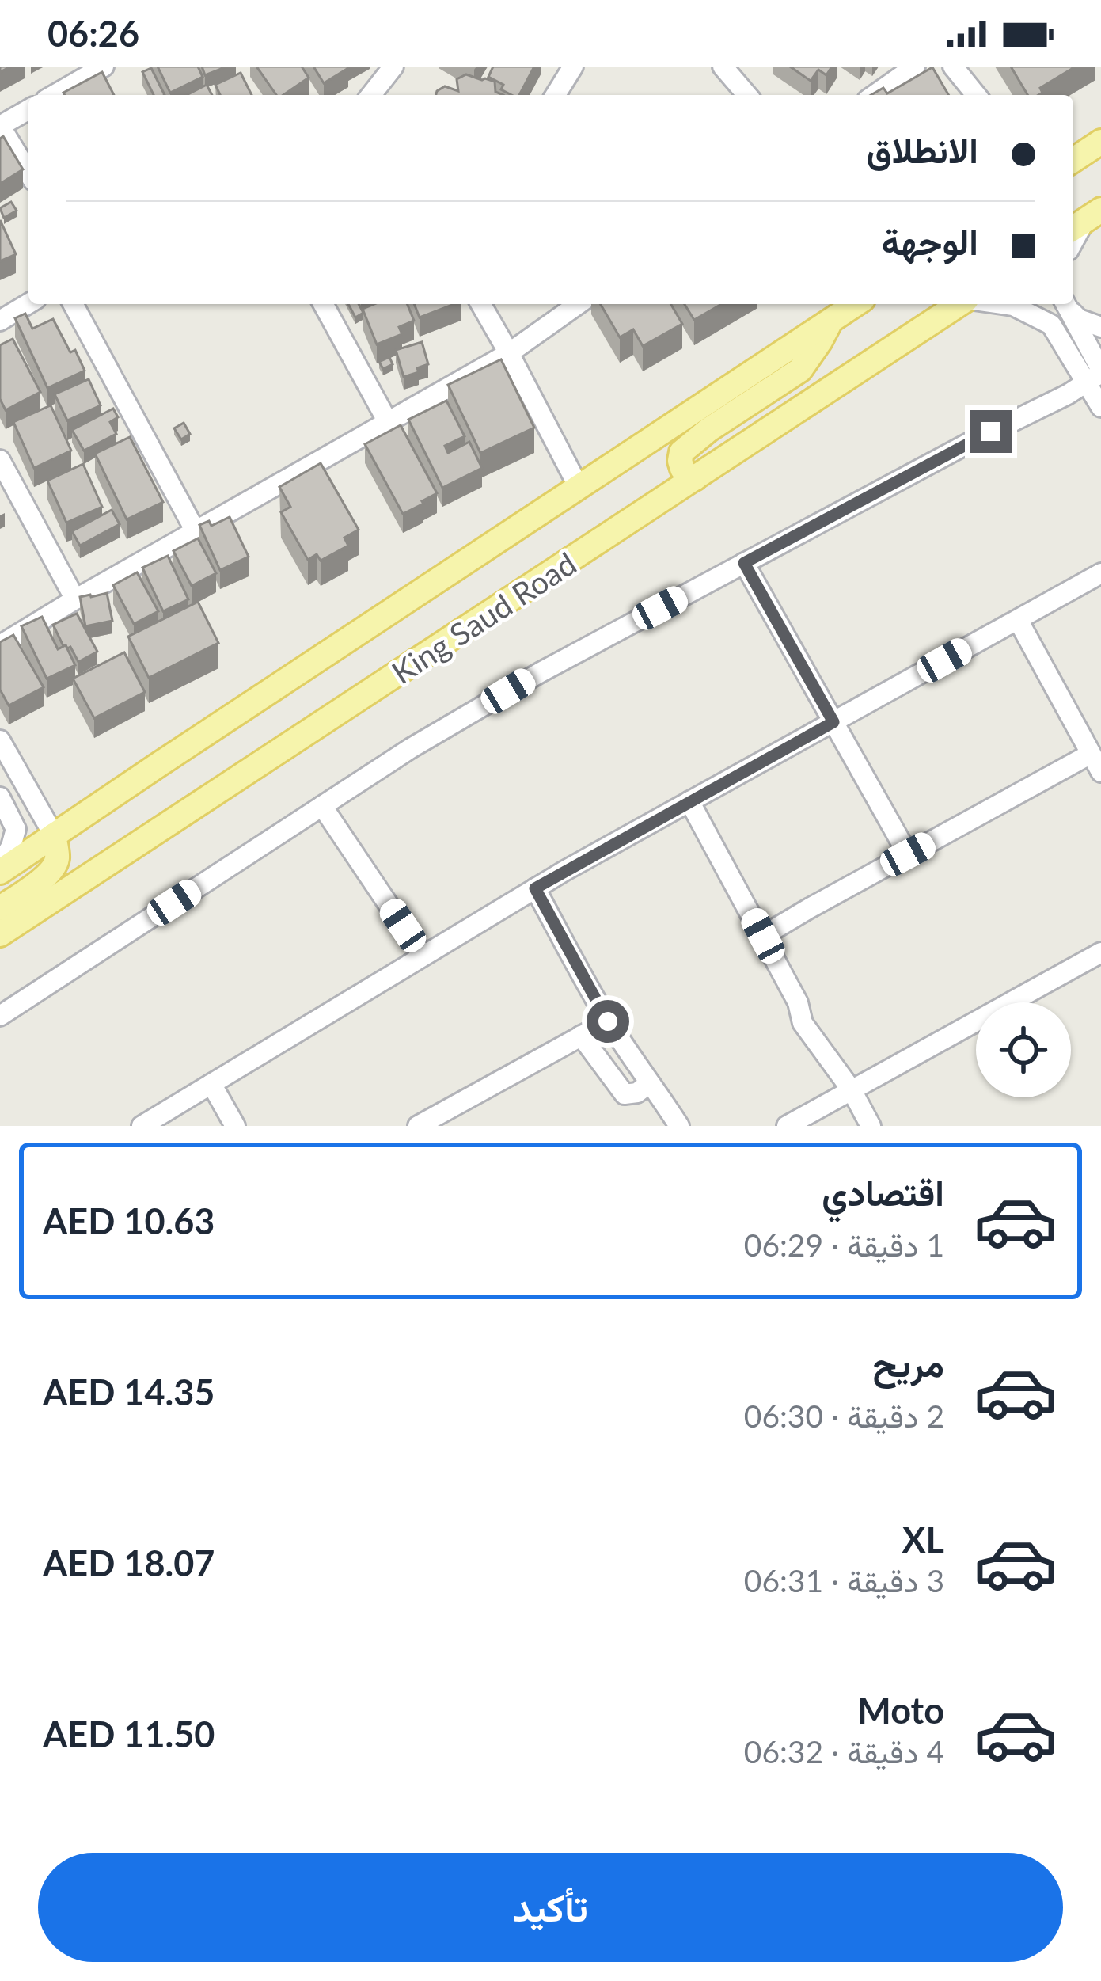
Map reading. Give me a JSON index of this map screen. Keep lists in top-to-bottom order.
{
  "streets": {
    "main road": ["King Saud Road"]
  },
  "page": {
    "status": "06:26",
    "banner": ["الانطلاق", "الوجهة"],
    "list": [
      {
        "name": "اقتصادي",
        "note": "1 دقيقة · 06:29",
        "value": "AED 10.63"
      },
      {
        "name": "مريح",
        "note": "2 دقيقة · 06:30",
        "value": "AED 14.35"
      },
      {
        "name": "XL",
        "note": "3 دقيقة · 06:31",
        "value": "AED 18.07"
      },
      {
        "name": "Moto",
        "note": "4 دقيقة · 06:32",
        "value": "AED 11.50"
      }
    ],
    "buttons": "تأكيد"
  }
}
